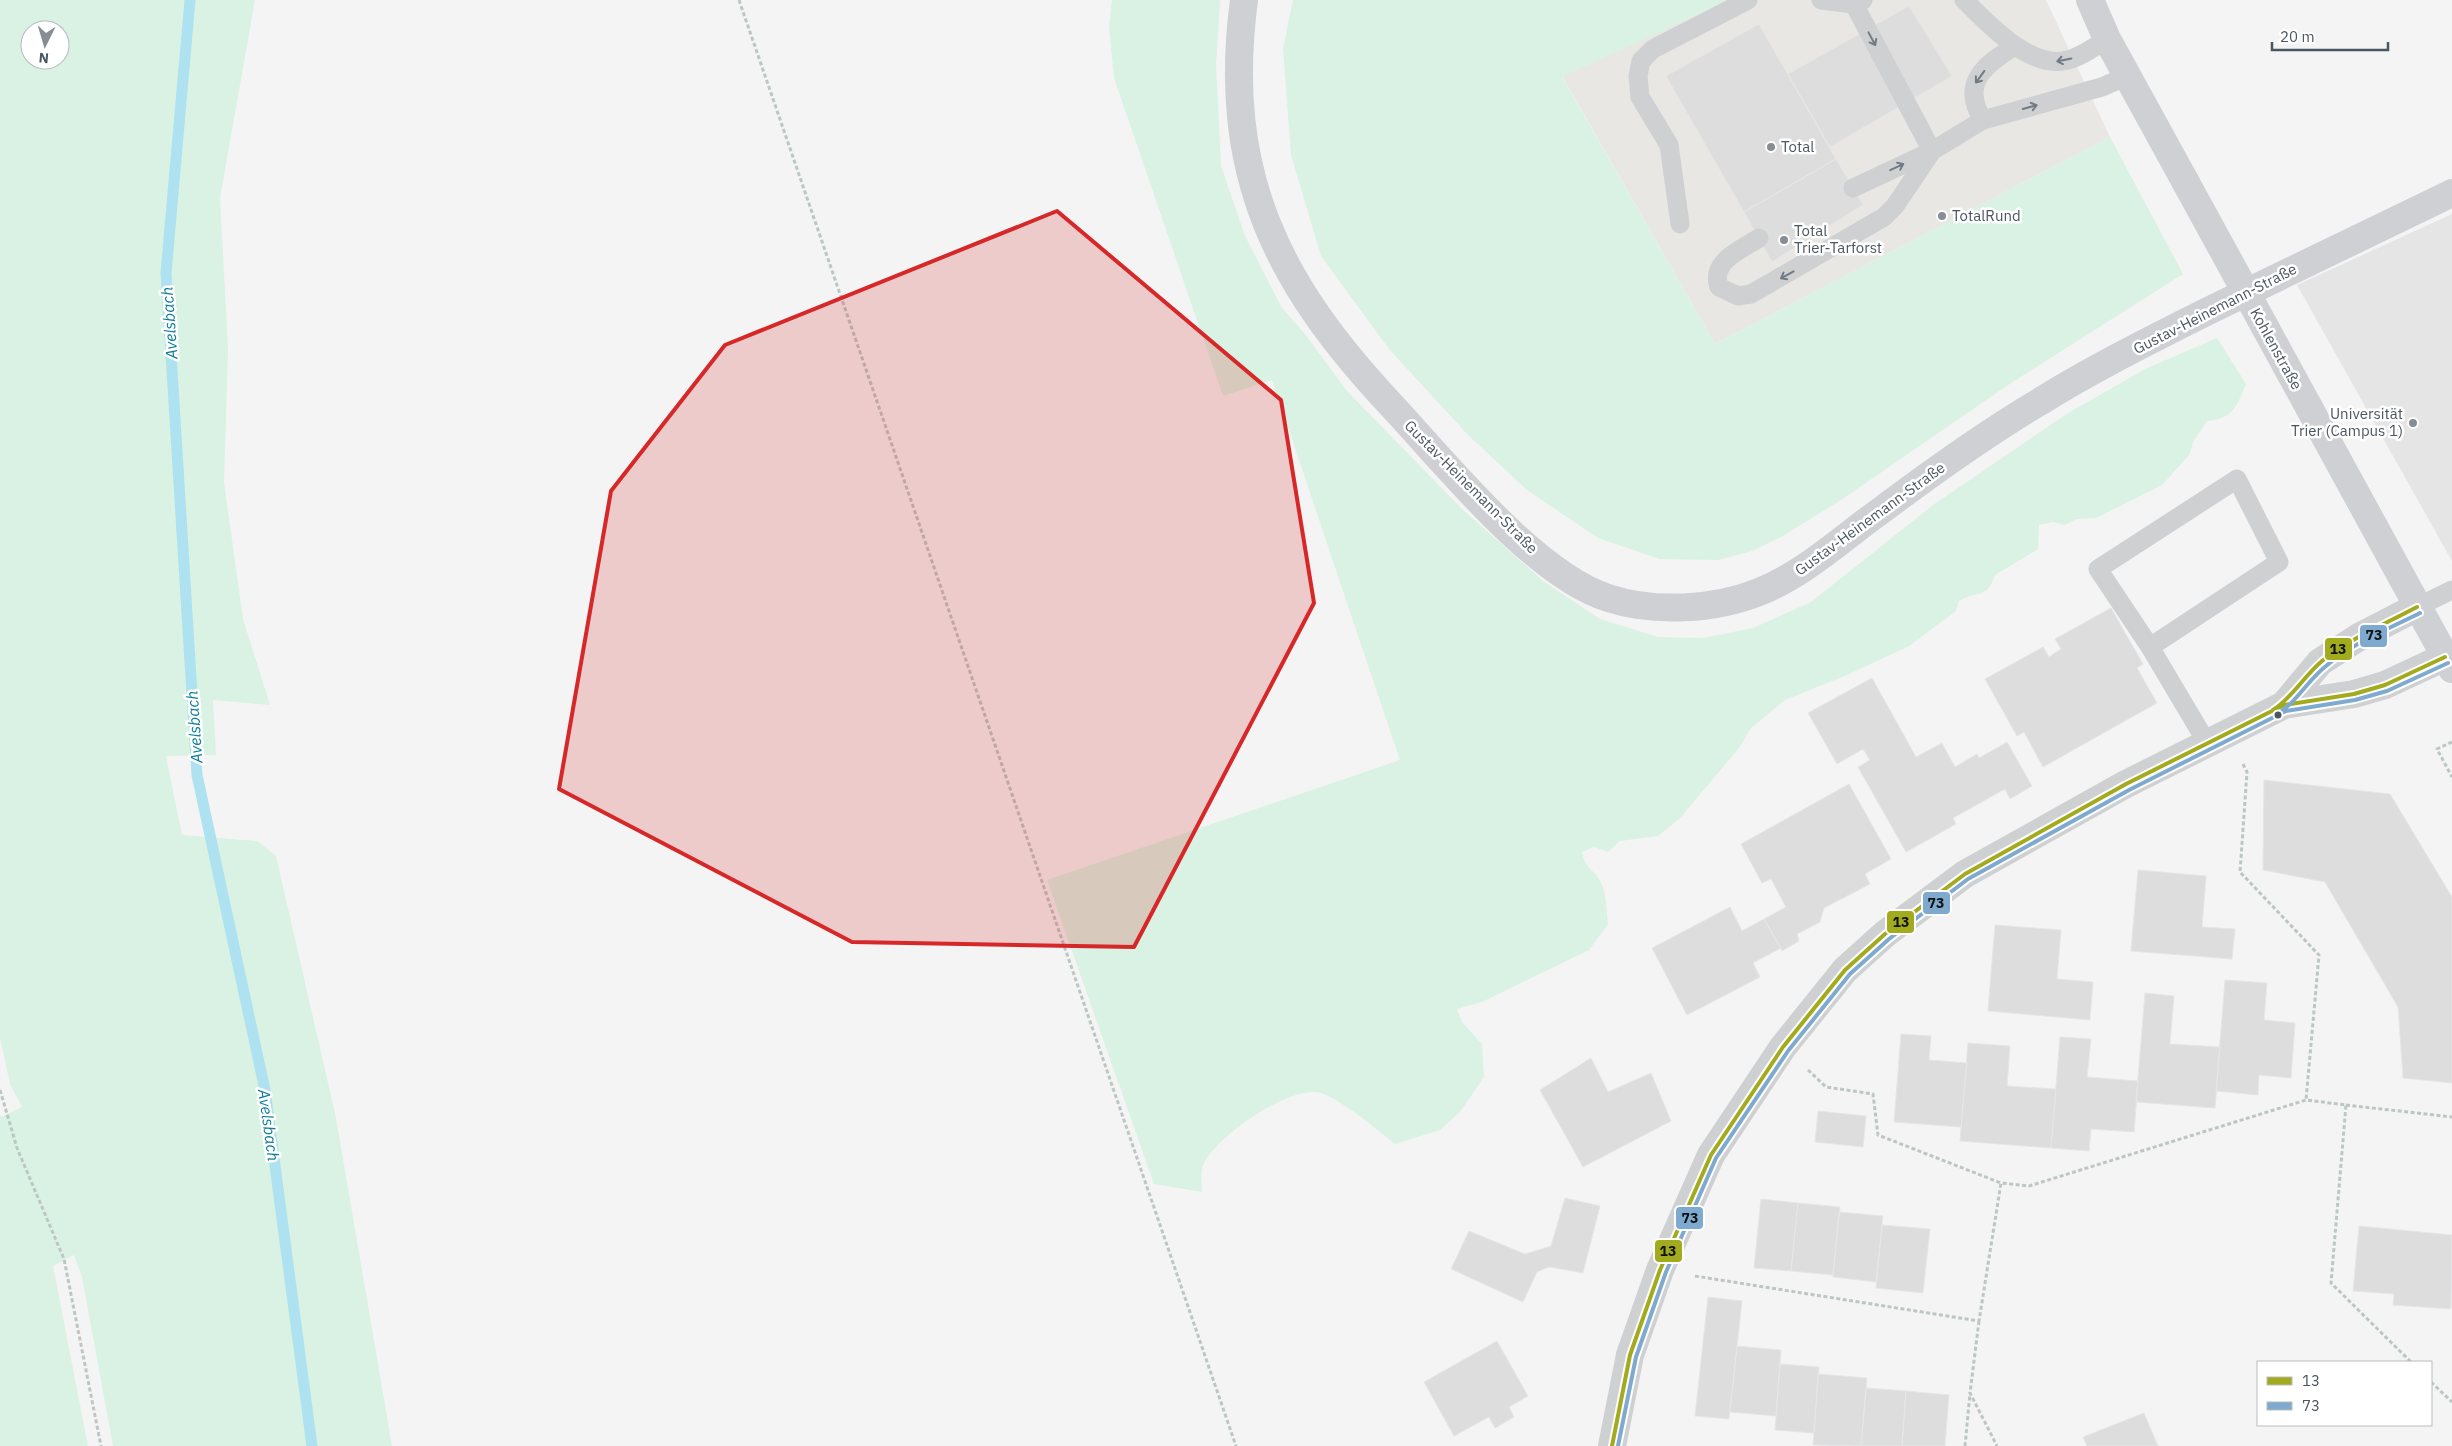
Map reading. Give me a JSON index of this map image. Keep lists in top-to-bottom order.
{
  "streets": {
    "main road": ["Gustav-Heinemann-Straße", "Kohlenstraße"]
  },
  "water": ["Avelsbach"],
  "places": [
    "Total",
    "TotalRund",
    "Total Trier-Tarforst",
    "Universität Trier (Campus 1)"
  ],
  "lines": ["transit line 13", "transit line 73"],
  "legend": ["13", "73"],
  "scale_bar": "20 m",
  "north": "bottom"
}
